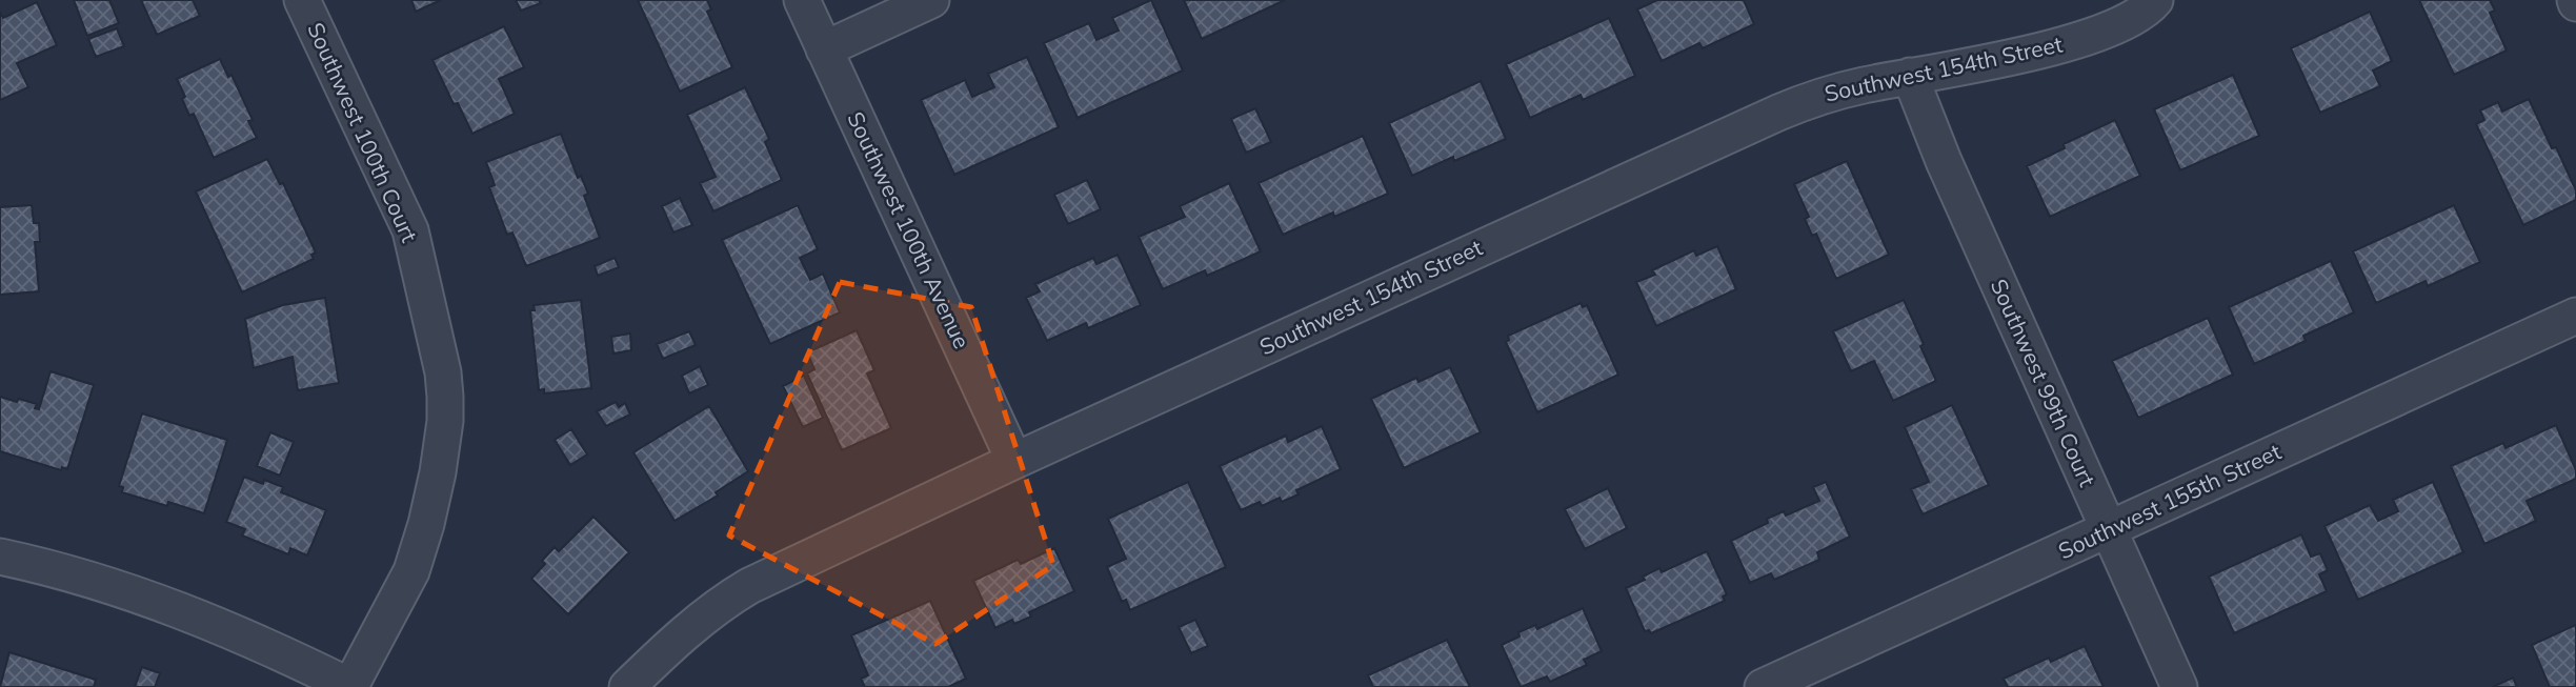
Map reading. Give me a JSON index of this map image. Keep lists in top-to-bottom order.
{
  "streets": {
    "street": [
      "Southwest 154th Street",
      "Southwest 100th Court",
      "Southwest 100th Avenue",
      "Southwest 99th Court",
      "Southwest 155th Street"
    ]
  },
  "crossings": [
    ["Southwest 154th Street", "Southwest 100th Avenue"],
    ["Southwest 154th Street", "Southwest 99th Court"],
    ["Southwest 99th Court", "Southwest 155th Street"]
  ]
}
